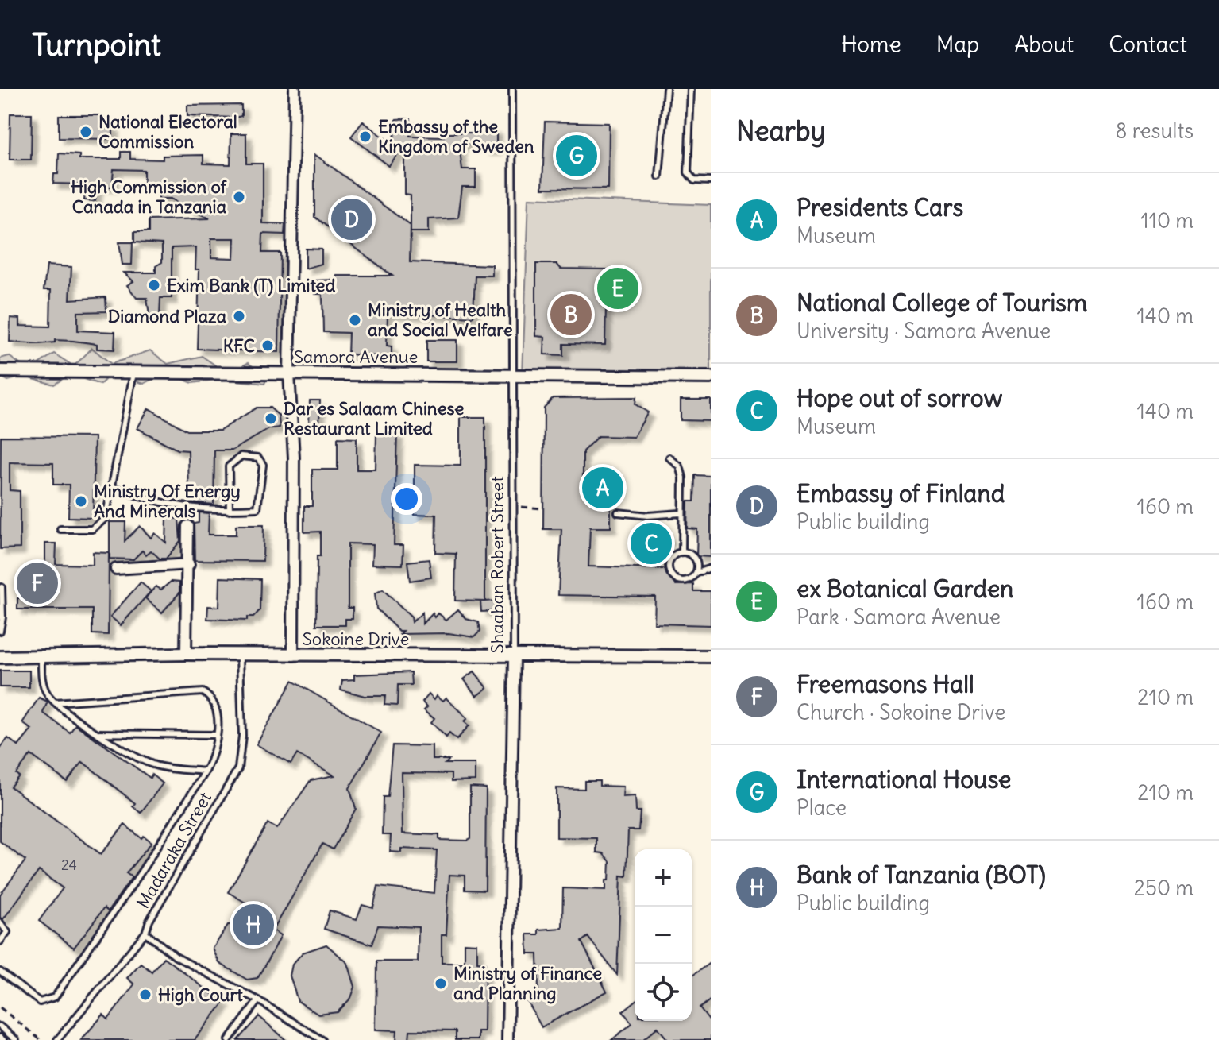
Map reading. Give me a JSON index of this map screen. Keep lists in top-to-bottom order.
{
  "streets": {
    "street": ["Samora Avenue", "Shaaban Robert Street", "Sokoine Drive"],
    "lane": ["Madaraka Street"]
  },
  "crossings": [
    ["Samora Avenue", "Shaaban Robert Street"],
    ["Shaaban Robert Street", "Sokoine Drive"],
    ["Sokoine Drive", "Madaraka Street"]
  ],
  "places": [
    "National Electoral Commission",
    "Embassy of the Kingdom of Sweden",
    "High Commission of Canada in Tanzania",
    "Exim Bank (T) Limited",
    "Diamond Plaza",
    "Ministry of Health and Social Welfare",
    "KFC",
    "Dar es Salaam Chinese Restaurant Limited",
    "Ministry Of Energy And Minerals",
    "Ministry of Finance and Planning",
    "High Court"
  ],
  "house_numbers": ["24"],
  "page": {
    "header": "Turnpoint",
    "nav": [
      "Home",
      "Map",
      "About",
      "Contact"
    ],
    "heading": ["Nearby", "8 results"],
    "pins": [
      "G",
      "D",
      "E",
      "B",
      "A",
      "C",
      "F",
      "H"
    ],
    "list": [
      {
        "mark": "A",
        "name": "Presidents Cars",
        "note": "Museum",
        "value": "110 m"
      },
      {
        "mark": "B",
        "name": "National College of Tourism",
        "note": "University · Samora Avenue",
        "value": "140 m"
      },
      {
        "mark": "C",
        "name": "Hope out of sorrow",
        "note": "Museum",
        "value": "140 m"
      },
      {
        "mark": "D",
        "name": "Embassy of Finland",
        "note": "Public building",
        "value": "160 m"
      },
      {
        "mark": "E",
        "name": "ex Botanical Garden",
        "note": "Park · Samora Avenue",
        "value": "160 m"
      },
      {
        "mark": "F",
        "name": "Freemasons Hall",
        "note": "Church · Sokoine Drive",
        "value": "210 m"
      },
      {
        "mark": "G",
        "name": "International House",
        "note": "Place",
        "value": "210 m"
      },
      {
        "mark": "H",
        "name": "Bank of Tanzania (BOT)",
        "note": "Public building",
        "value": "250 m"
      }
    ],
    "map_buttons": ["+", "−"]
  }
}
